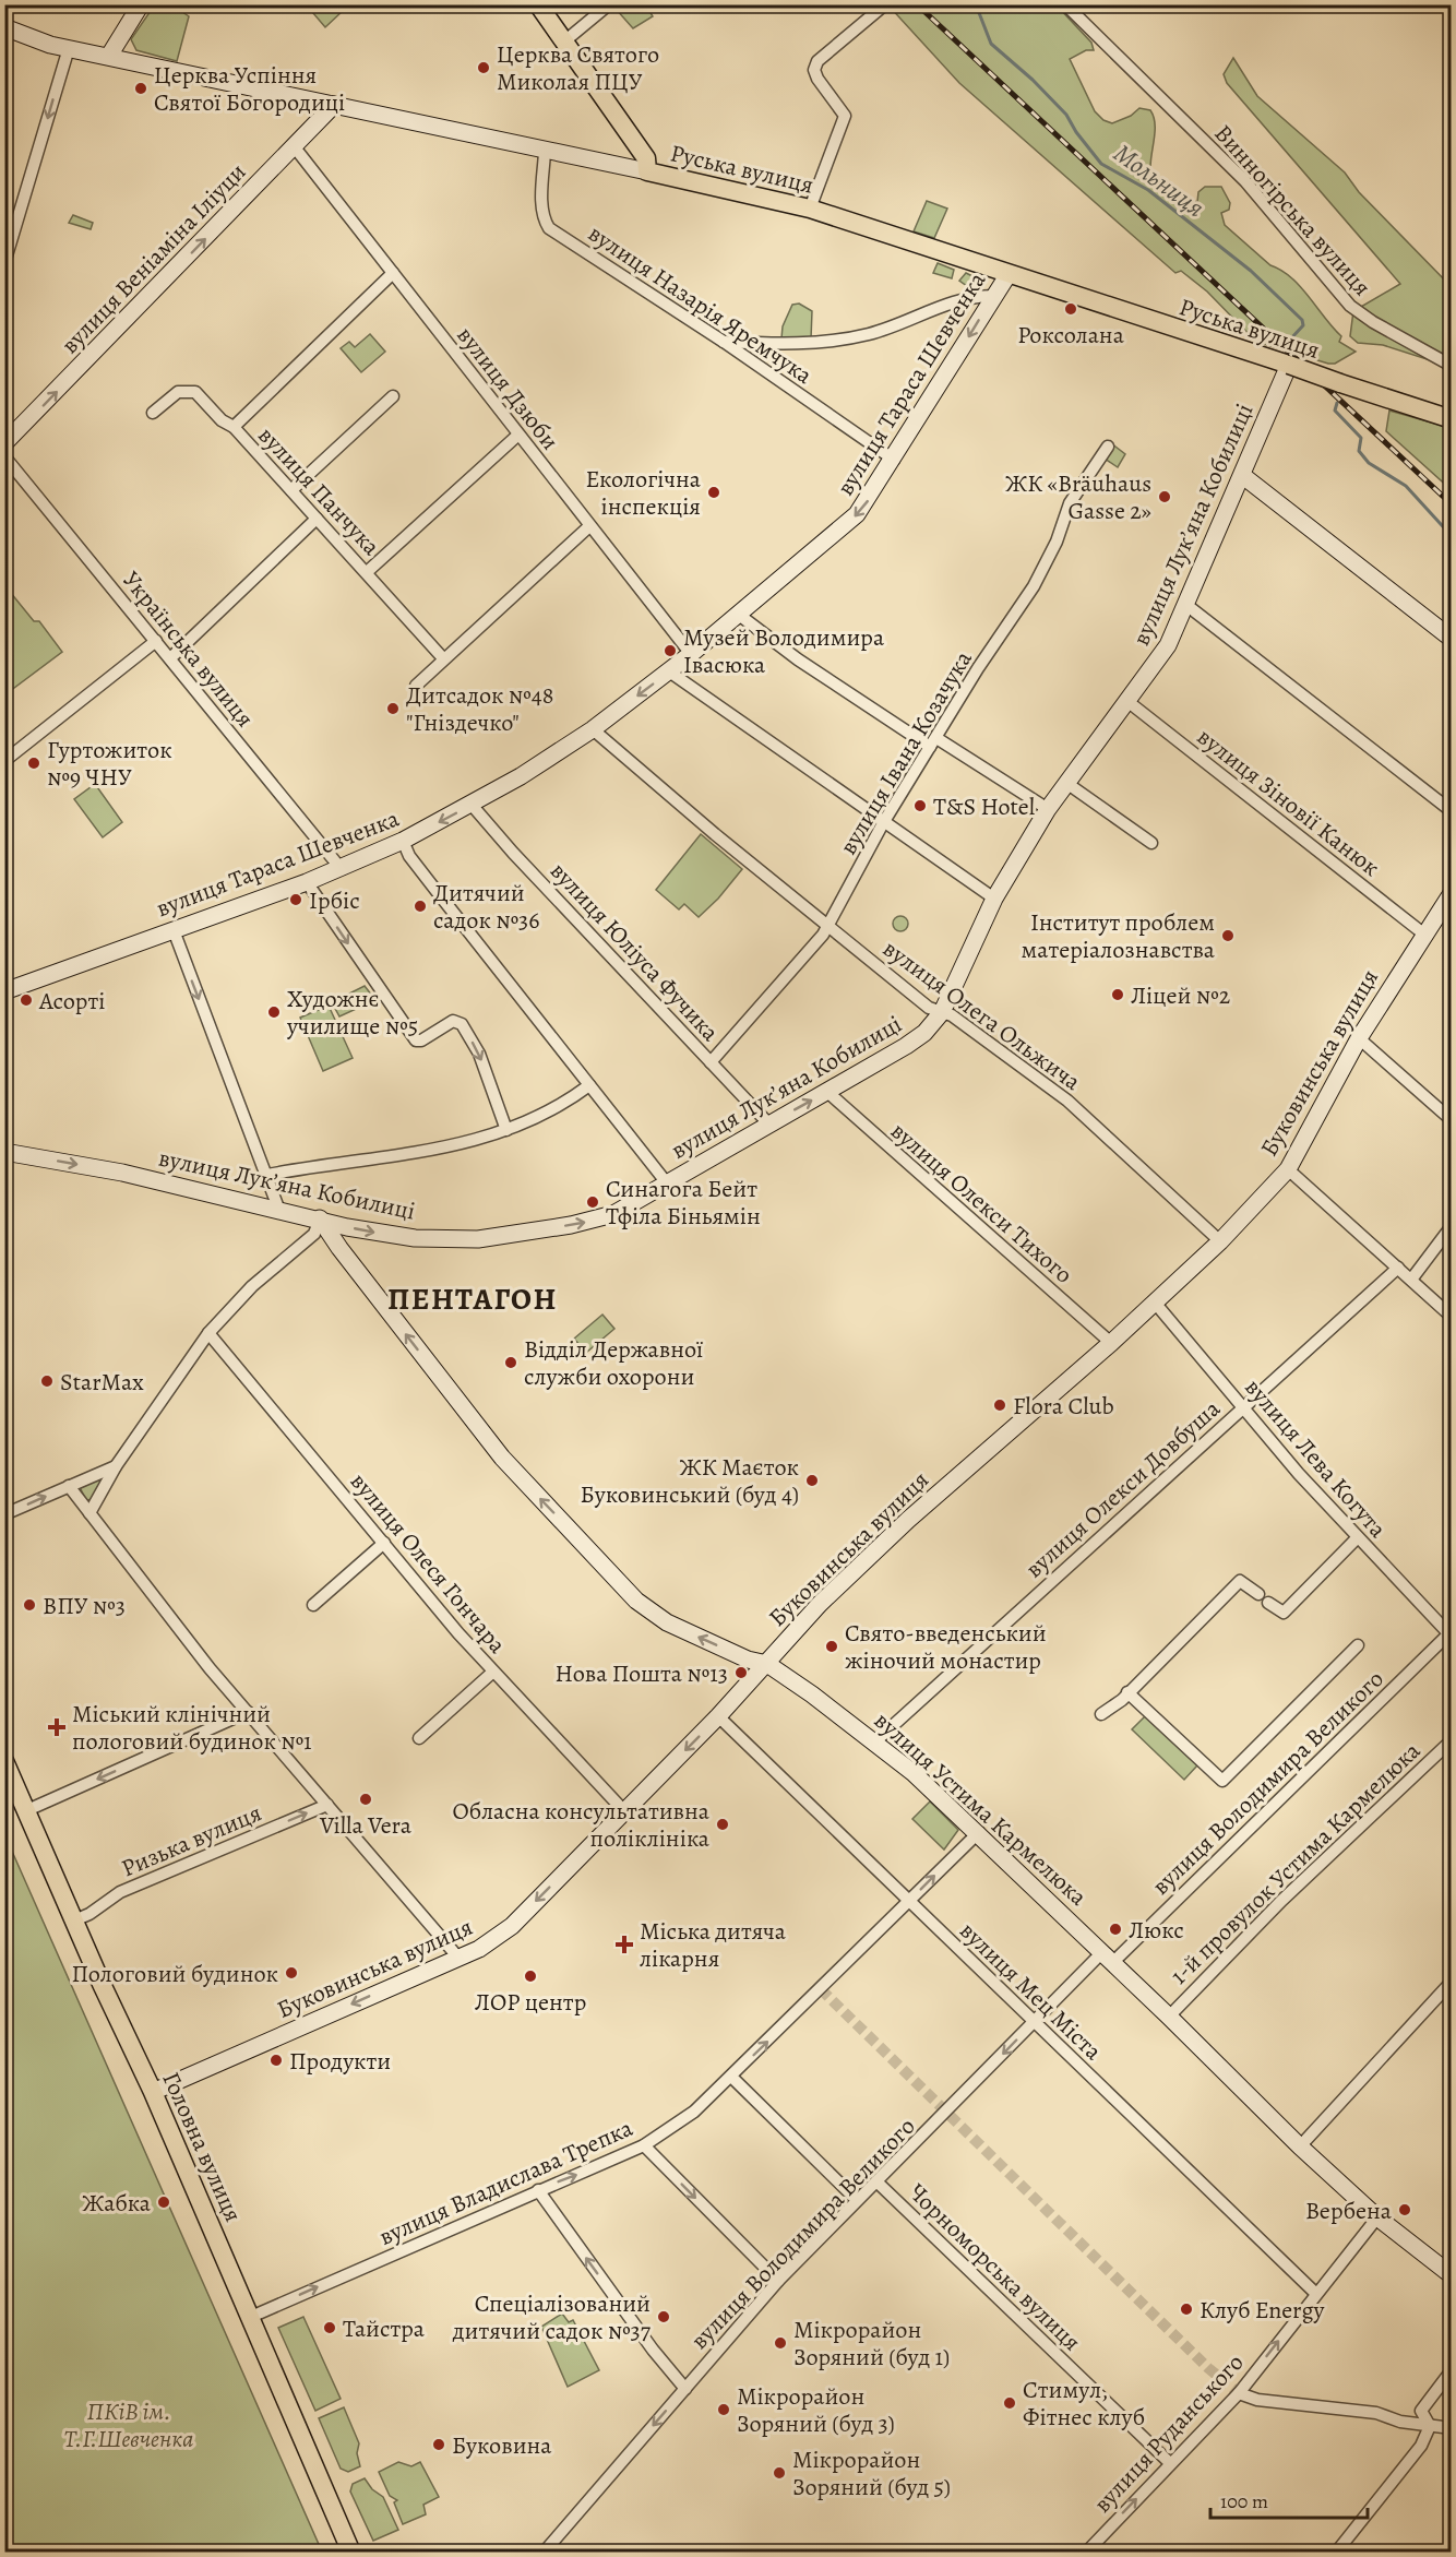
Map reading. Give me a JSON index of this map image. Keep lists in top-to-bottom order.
{
  "streets": {
    "main road": ["Руська вулиця", "Головна вулиця"],
    "street": [
      "Винногірська вулиця",
      "вулиця Веніаміна Іліуци",
      "вулиця Назарія Яремчука",
      "вулиця Тараса Шевченка",
      "вулиця Дзюби",
      "вулиця Панчука",
      "вулиця Лукʼяна Кобилиці",
      "Українська вулиця",
      "вулиця Івана Козачука",
      "вулиця Зіновії Канюк",
      "вулиця Юліуса Фучика",
      "вулиця Олега Ольжича",
      "Буковинська вулиця",
      "вулиця Олекси Тихого",
      "вулиця Лева Когута",
      "вулиця Олекси Довбуша",
      "вулиця Олеся Гончара",
      "вулиця Володимира Великого",
      "вулиця Устима Кармелюка",
      "Ризька вулиця",
      "1-й провулок Устима Кармелюка",
      "вулиця Мец Міста",
      "вулиця Владислава Трепка",
      "Чорноморська вулиця",
      "вулиця Руданського"
    ]
  },
  "crossings": [
    ["Руська вулиця", "вулиця Веніаміна Іліуци"],
    ["Руська вулиця", "вулиця Назарія Яремчука"],
    ["Руська вулиця", "вулиця Тараса Шевченка"],
    ["Руська вулиця", "вулиця Лукʼяна Кобилиці"],
    ["вулиця Веніаміна Іліуци", "вулиця Дзюби"],
    ["вулиця Назарія Яремчука", "вулиця Тараса Шевченка"],
    ["вулиця Тараса Шевченка", "вулиця Дзюби"],
    ["вулиця Тараса Шевченка", "Українська вулиця"],
    ["вулиця Тараса Шевченка", "вулиця Юліуса Фучика"],
    ["вулиця Тараса Шевченка", "вулиця Олега Ольжича"],
    ["вулиця Лукʼяна Кобилиці", "вулиця Зіновії Канюк"],
    ["вулиця Лукʼяна Кобилиці", "вулиця Юліуса Фучика"],
    ["вулиця Лукʼяна Кобилиці", "вулиця Олега Ольжича"],
    ["вулиця Лукʼяна Кобилиці", "вулиця Олекси Тихого"],
    ["вулиця Лукʼяна Кобилиці", "вулиця Устима Кармелюка"],
    ["вулиця Івана Козачука", "вулиця Юліуса Фучика"],
    ["вулиця Івана Козачука", "вулиця Олега Ольжича"],
    ["вулиця Зіновії Канюк", "Буковинська вулиця"],
    ["вулиця Олега Ольжича", "Буковинська вулиця"],
    ["Буковинська вулиця", "вулиця Олекси Тихого"],
    ["Буковинська вулиця", "вулиця Лева Когута"],
    ["Буковинська вулиця", "вулиця Олеся Гончара"],
    ["Буковинська вулиця", "вулиця Устима Кармелюка"],
    ["Буковинська вулиця", "вулиця Мец Міста"],
    ["Буковинська вулиця", "Головна вулиця"],
    ["вулиця Лева Когута", "вулиця Олекси Довбуша"],
    ["вулиця Лева Когута", "вулиця Володимира Великого"],
    ["вулиця Олекси Довбуша", "вулиця Устима Кармелюка"],
    ["вулиця Володимира Великого", "вулиця Устима Кармелюка"],
    ["вулиця Володимира Великого", "вулиця Мец Міста"],
    ["вулиця Володимира Великого", "Чорноморська вулиця"],
    ["вулиця Устима Кармелюка", "1-й провулок Устима Кармелюка"],
    ["вулиця Устима Кармелюка", "вулиця Владислава Трепка"],
    ["вулиця Устима Кармелюка", "вулиця Руданського"],
    ["Ризька вулиця", "Головна вулиця"],
    ["вулиця Мец Міста", "вулиця Владислава Трепка"],
    ["вулиця Мец Міста", "вулиця Руданського"],
    ["Головна вулиця", "вулиця Владислава Трепка"],
    ["Чорноморська вулиця", "вулиця Руданського"]
  ],
  "one_way": [
    "вулиця Веніаміна Іліуци",
    "вулиця Тараса Шевченка",
    "вулиця Лукʼяна Кобилиці",
    "Буковинська вулиця",
    "вулиця Устима Кармелюка",
    "Ризька вулиця",
    "вулиця Владислава Трепка",
    "вулиця Руданського"
  ],
  "districts": ["ПЕНТАГОН"],
  "water": ["Мольниця"],
  "parks": ["ПКіВ ім. Т.Г.Шевченка"],
  "places": {
    "other": [
      "Церква Святого Миколая ПЦУ",
      "Церква Успіння Святої Богородиці",
      "Роксолана",
      "Екологічна інспекція",
      "ЖК «Bräuhaus Gasse 2»",
      "Музей Володимира Івасюка",
      "Дитсадок №48 \"Гніздечко\"",
      "Гуртожиток №9 ЧНУ",
      "T&S Hotel",
      "Ірбіс",
      "Дитячий садок №36",
      "Інститут проблем матеріалознавства",
      "Ліцей №2",
      "Асорті",
      "Художнє училище №5",
      "Синагога Бейт Тфіла Біньямін",
      "Відділ Державної служби охорони",
      "StarMax",
      "Flora Club",
      "ЖК Маєток Буковинський (буд 4)",
      "ВПУ №3",
      "Свято-введенський жіночий монастир",
      "Нова Пошта №13",
      "Villa Vera",
      "Обласна консультативна поліклініка",
      "Люкс",
      "Пологовий будинок",
      "ЛОР центр",
      "Продукти",
      "Жабка",
      "Вербена",
      "Клуб Energy",
      "Спеціалізований дитячий садок №37",
      "Тайстра",
      "Мікрорайон Зоряний (буд 1)",
      "Стимул, Фітнес клуб",
      "Мікрорайон Зоряний (буд 3)",
      "Буковина",
      "Мікрорайон Зоряний (буд 5)"
    ],
    "health": ["Міський клінічний пологовий будинок №1", "Міська дитяча лікарня"]
  },
  "scale_bar": "100 m"
}
